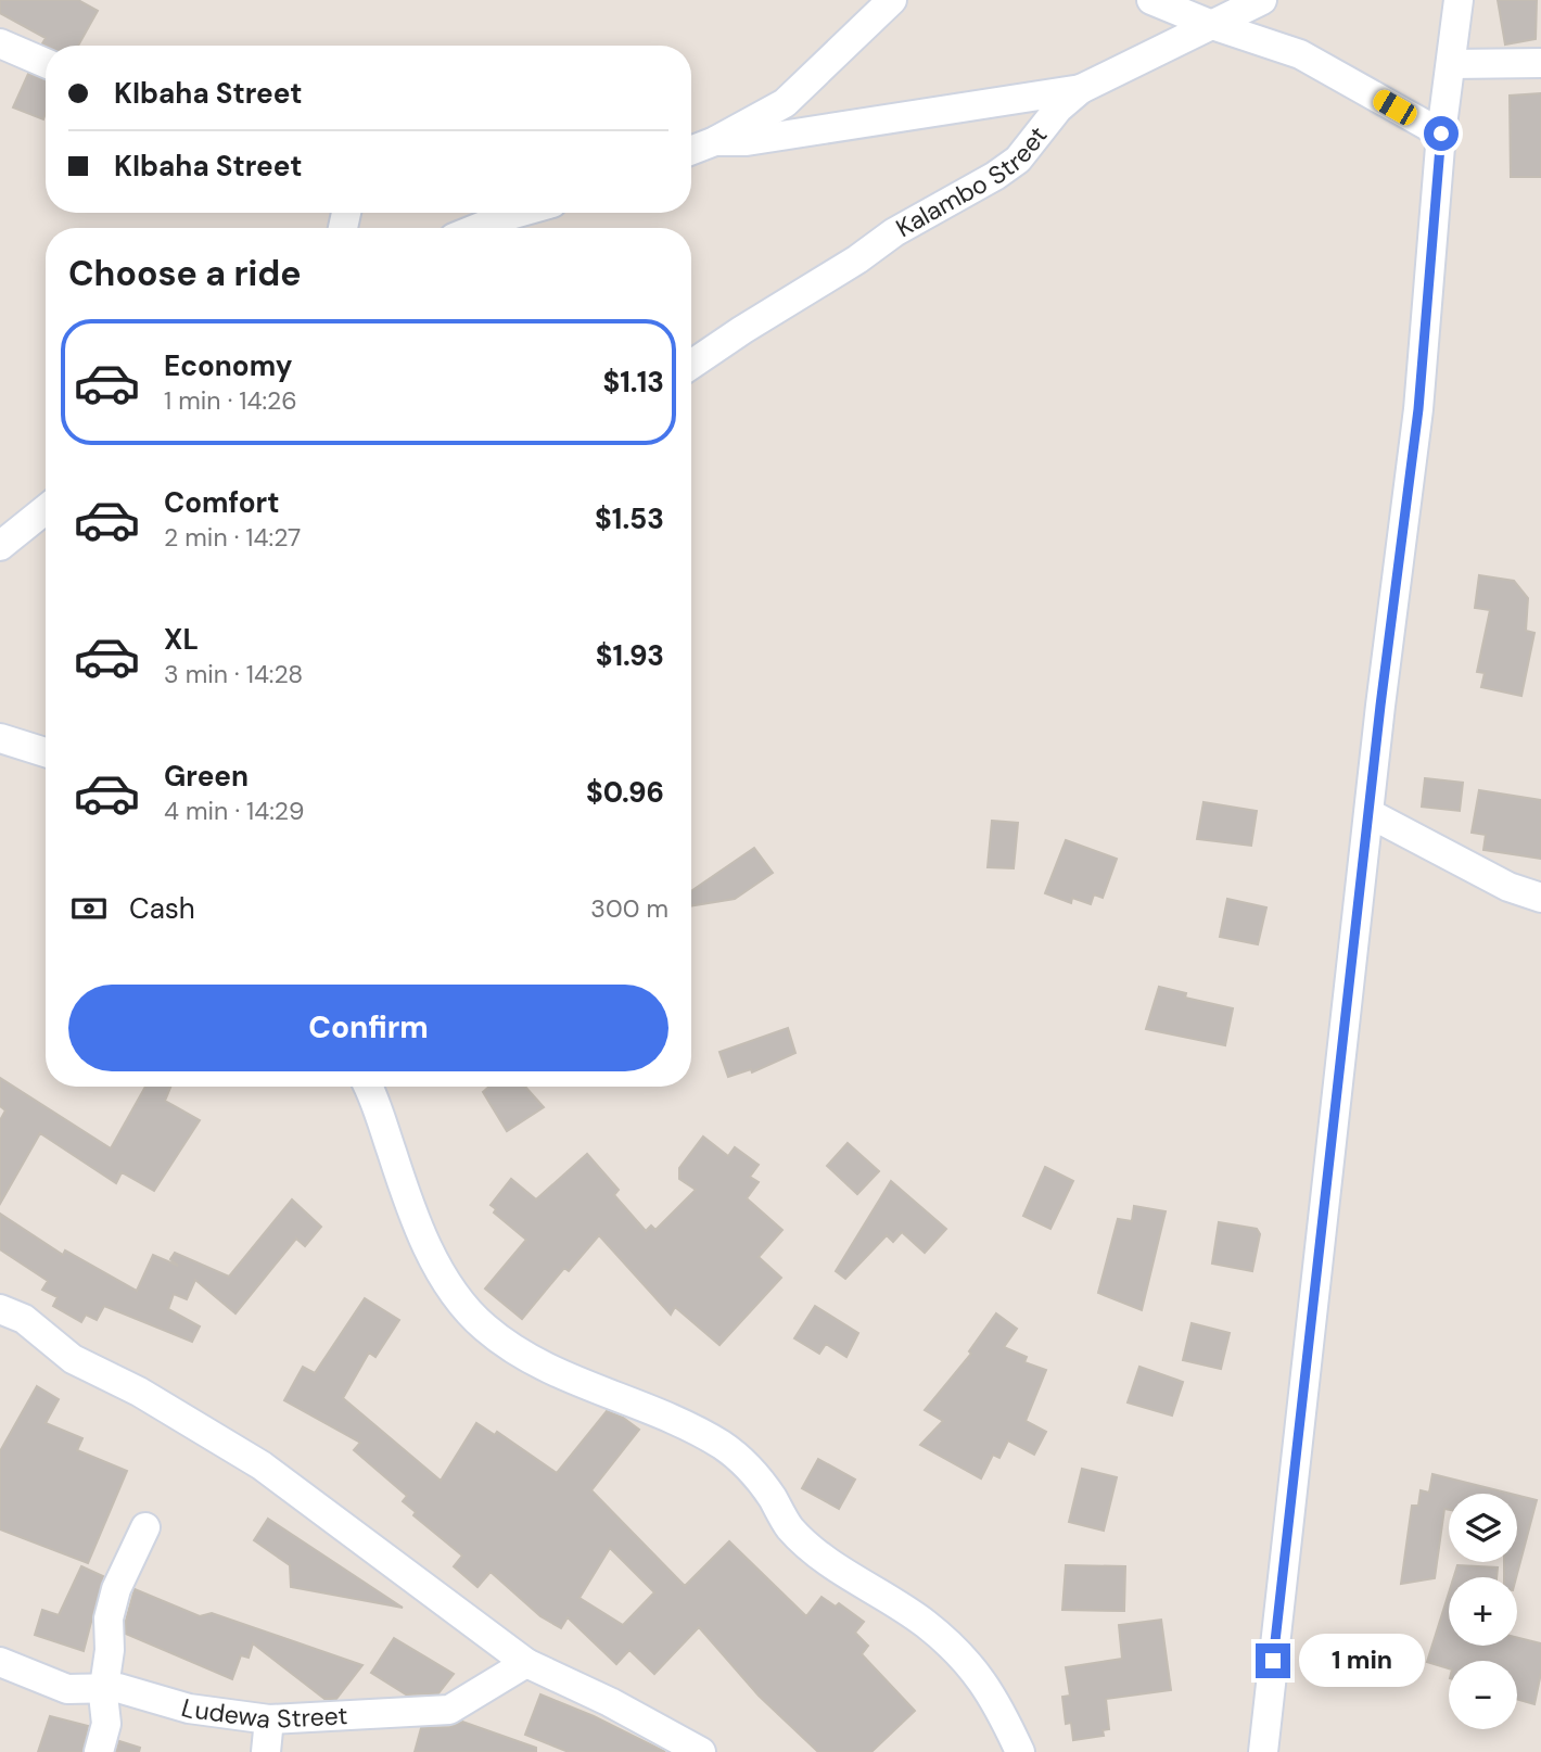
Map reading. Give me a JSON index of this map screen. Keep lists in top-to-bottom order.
{
  "streets": {
    "street": ["Kalambo Street", "Ludewa Street"]
  },
  "page": {
    "banner": ["KIbaha Street", "KIbaha Street"],
    "heading": "Choose a ride",
    "list": [
      {
        "name": "Economy",
        "note": "1 min · 14:26",
        "value": "$1.13"
      },
      {
        "name": "Comfort",
        "note": "2 min · 14:27",
        "value": "$1.53"
      },
      {
        "name": "XL",
        "note": "3 min · 14:28",
        "value": "$1.93"
      },
      {
        "name": "Green",
        "note": "4 min · 14:29",
        "value": "$0.96"
      }
    ],
    "pay": ["Cash", "300 m"],
    "buttons": "Confirm",
    "map_buttons": ["+", "−"],
    "bubble": "1 min"
  }
}
